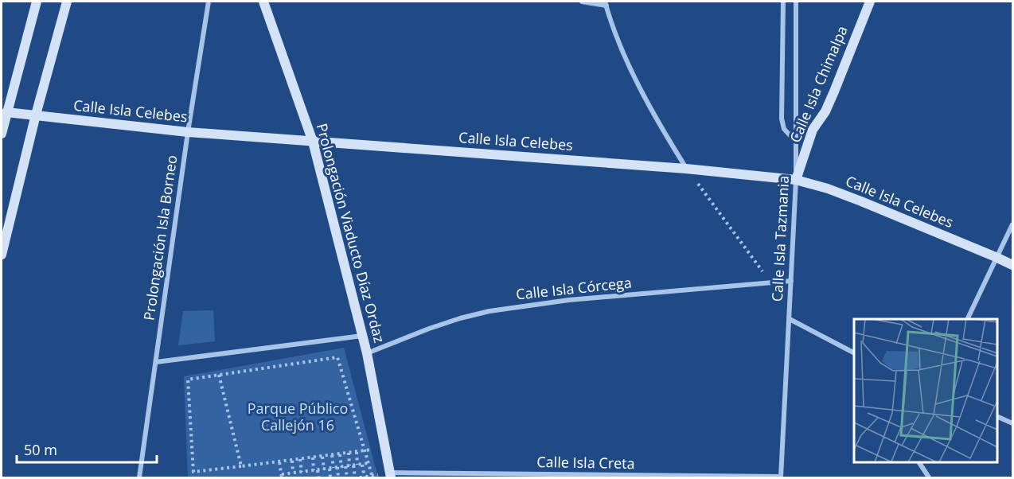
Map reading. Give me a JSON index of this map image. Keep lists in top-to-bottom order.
{
  "streets": {
    "street": [
      "Calle Isla Chimalpa",
      "Calle Isla Celebes",
      "Prolongación Viaducto Díaz Ordaz",
      "Prolongación Isla Borneo",
      "Calle Isla Tazmania",
      "Calle Isla Córcega",
      "Calle Isla Creta"
    ]
  },
  "crossings": [
    ["Calle Isla Chimalpa", "Calle Isla Celebes"],
    ["Calle Isla Chimalpa", "Calle Isla Tazmania"],
    ["Calle Isla Celebes", "Prolongación Viaducto Díaz Ordaz"],
    ["Calle Isla Celebes", "Prolongación Isla Borneo"],
    ["Calle Isla Celebes", "Calle Isla Tazmania"],
    ["Prolongación Viaducto Díaz Ordaz", "Calle Isla Córcega"],
    ["Prolongación Viaducto Díaz Ordaz", "Calle Isla Creta"],
    ["Calle Isla Tazmania", "Calle Isla Córcega"],
    ["Calle Isla Tazmania", "Calle Isla Creta"]
  ],
  "parks": ["Parque Público Callejón 16"],
  "scale_bar": "50 m"
}
